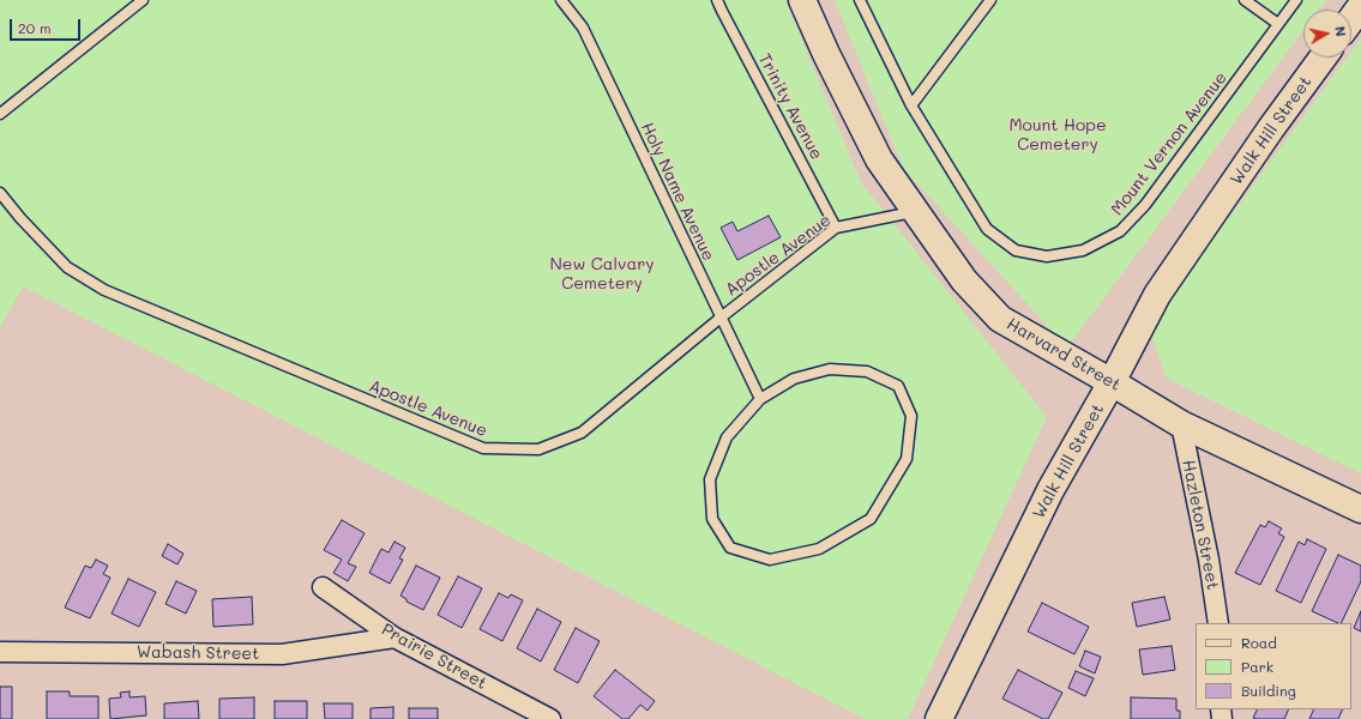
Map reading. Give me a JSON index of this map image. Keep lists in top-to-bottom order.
{
  "streets": {
    "main road": ["Walk Hill Street", "Harvard Street"],
    "street": ["Hazleton Street", "Wabash Street", "Prairie Street"],
    "lane": [
      "Trinity Avenue",
      "Mount Vernon Avenue",
      "Holy Name Avenue",
      "Apostle Avenue"
    ]
  },
  "crossings": [
    ["Trinity Avenue", "Apostle Avenue"],
    ["Walk Hill Street", "Harvard Street"],
    ["Holy Name Avenue", "Apostle Avenue"],
    ["Apostle Avenue", "Harvard Street"],
    ["Harvard Street", "Hazleton Street"],
    ["Wabash Street", "Prairie Street"]
  ],
  "parks": ["Mount Hope Cemetery", "New Calvary Cemetery"],
  "legend": ["Road", "Park", "Building"],
  "scale_bar": "20 m",
  "north": "right"
}
